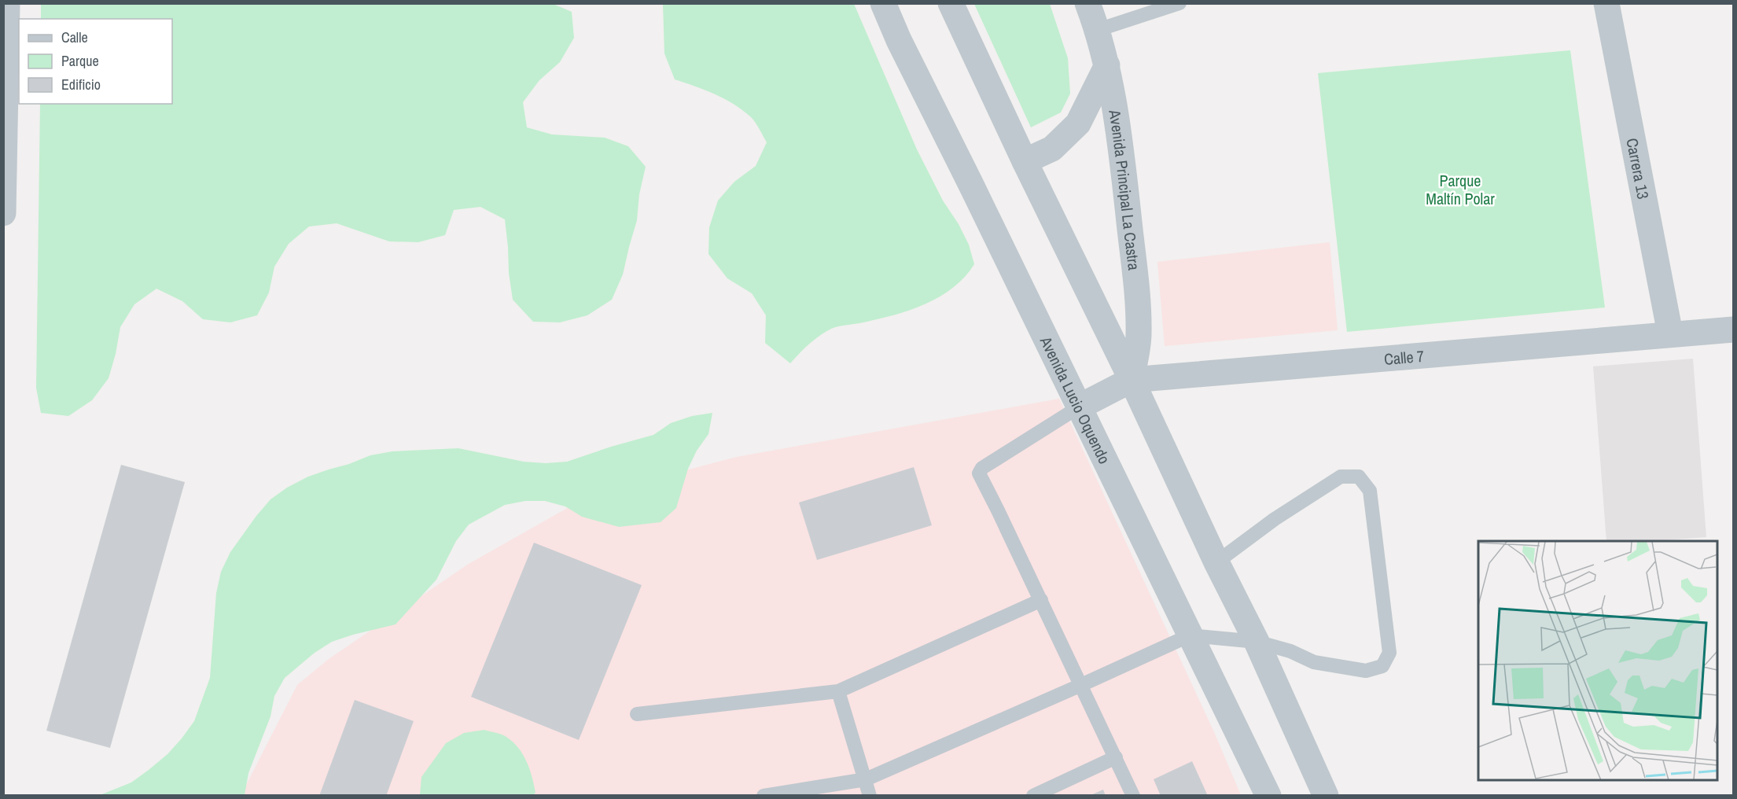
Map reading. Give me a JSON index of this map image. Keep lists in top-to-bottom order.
{
  "streets": {
    "street": [
      "Carrera 13",
      "Avenida Principal La Castra",
      "Calle 7",
      "Avenida Lucio Oquendo"
    ]
  },
  "crossings": [
    ["Carrera 13", "Calle 7"],
    ["Avenida Principal La Castra", "Calle 7"],
    ["Calle 7", "Avenida Lucio Oquendo"]
  ],
  "parks": ["Parque Maltín Polar"],
  "legend": ["Calle", "Parque", "Edificio"]
}
